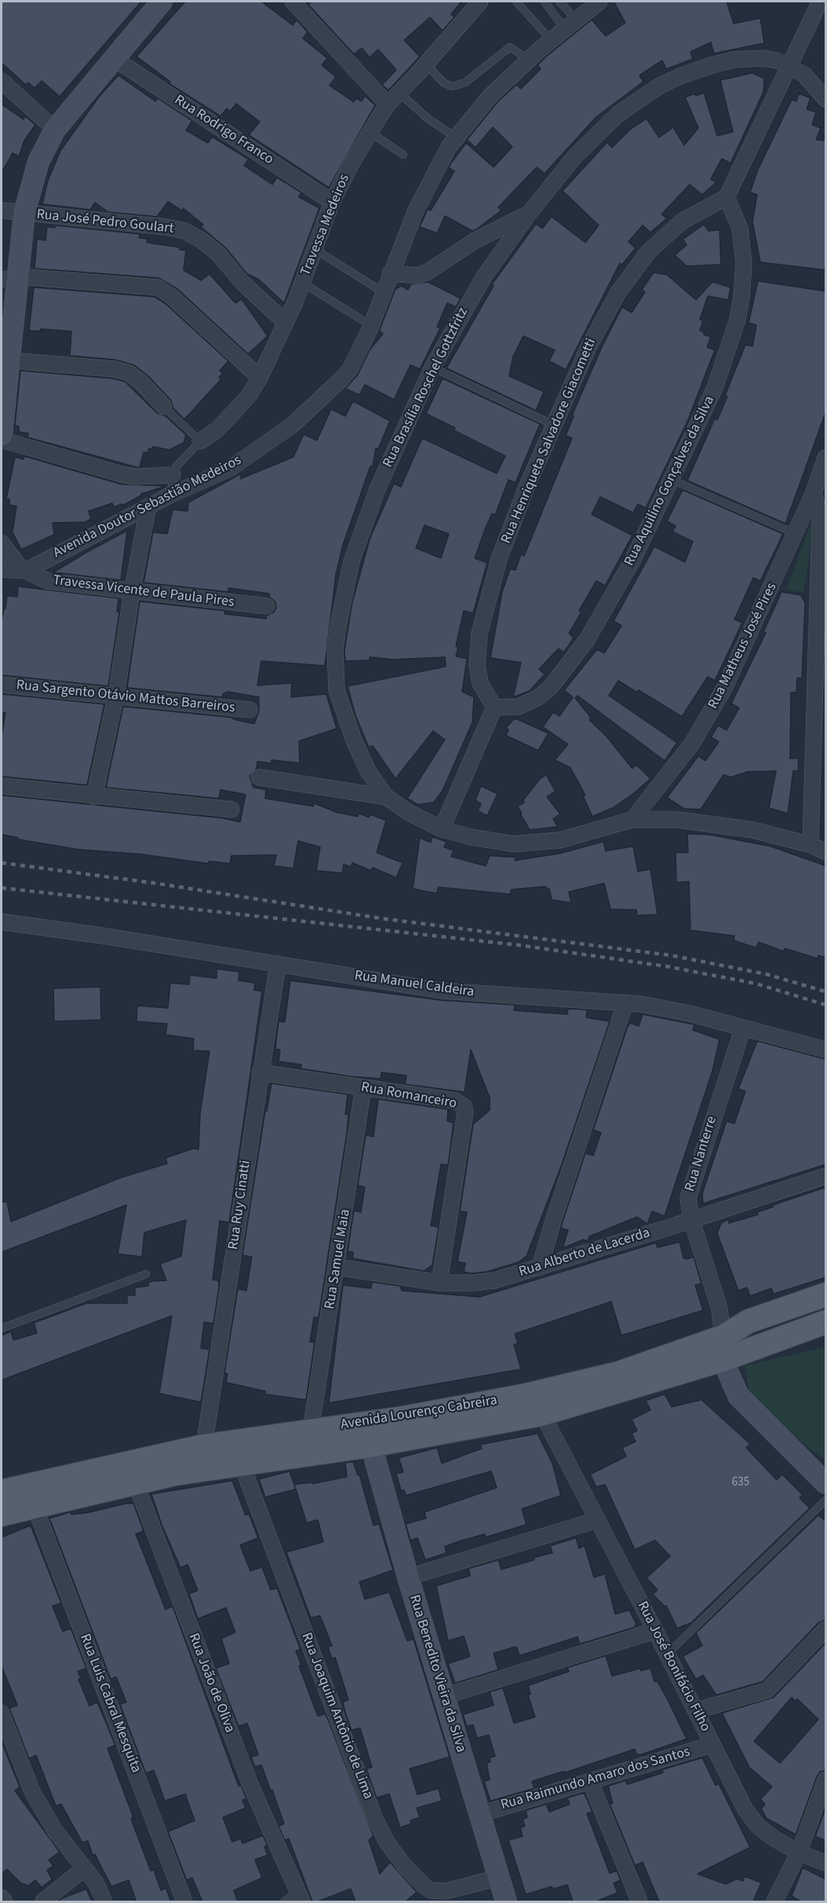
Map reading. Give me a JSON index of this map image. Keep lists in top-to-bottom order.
{
  "streets": {
    "main road": ["Avenida Lourenço Cabreira"],
    "street": [
      "Rua Rodrigo Franco",
      "Rua José Pedro Goulart",
      "Travessa Medeiros",
      "Rua Brasília Roschel Gottzfritz",
      "Rua Henriqueta Salvadore Giacometti",
      "Rua Aquilino Gonçalves da Silva",
      "Avenida Doutor Sebastião Medeiros",
      "Travessa Vicente de Paula Pires",
      "Rua Matheus José Pires",
      "Rua Sargento Otávio Mattos Barreiros",
      "Rua Manuel Caldeira",
      "Rua Romanceiro",
      "Rua Nanterre",
      "Rua Ruy Cinatti",
      "Rua Alberto de Lacerda",
      "Rua Samuel Maia",
      "Rua José Bonifácio Filho",
      "Rua Benedito Vieira da Silva",
      "Rua João de Oliva",
      "Rua Luis Cabral Mesquita",
      "Rua Joaquim Antônio de Lima",
      "Rua Raimundo Amaro dos Santos"
    ]
  },
  "crossings": [
    ["Rua Rodrigo Franco", "Travessa Medeiros"],
    ["Rua José Pedro Goulart", "Travessa Medeiros"],
    ["Rua Henriqueta Salvadore Giacometti", "Rua Aquilino Gonçalves da Silva"],
    ["Avenida Doutor Sebastião Medeiros", "Travessa Vicente de Paula Pires"],
    ["Rua Manuel Caldeira", "Rua Nanterre"],
    ["Rua Manuel Caldeira", "Rua Ruy Cinatti"],
    ["Rua Romanceiro", "Rua Ruy Cinatti"],
    ["Rua Romanceiro", "Rua Alberto de Lacerda"],
    ["Rua Romanceiro", "Rua Samuel Maia"],
    ["Rua Nanterre", "Rua Alberto de Lacerda"],
    ["Rua Nanterre", "Avenida Lourenço Cabreira"],
    ["Rua Ruy Cinatti", "Avenida Lourenço Cabreira"],
    ["Rua Alberto de Lacerda", "Rua Samuel Maia"],
    ["Rua Samuel Maia", "Avenida Lourenço Cabreira"],
    ["Avenida Lourenço Cabreira", "Rua José Bonifácio Filho"],
    ["Avenida Lourenço Cabreira", "Rua Benedito Vieira da Silva"],
    ["Avenida Lourenço Cabreira", "Rua João de Oliva"],
    ["Avenida Lourenço Cabreira", "Rua Luis Cabral Mesquita"],
    ["Avenida Lourenço Cabreira", "Rua Joaquim Antônio de Lima"],
    ["Rua José Bonifácio Filho", "Rua Raimundo Amaro dos Santos"],
    ["Rua Benedito Vieira da Silva", "Rua Joaquim Antônio de Lima"],
    ["Rua Benedito Vieira da Silva", "Rua Raimundo Amaro dos Santos"]
  ],
  "house_numbers": ["635"]
}
